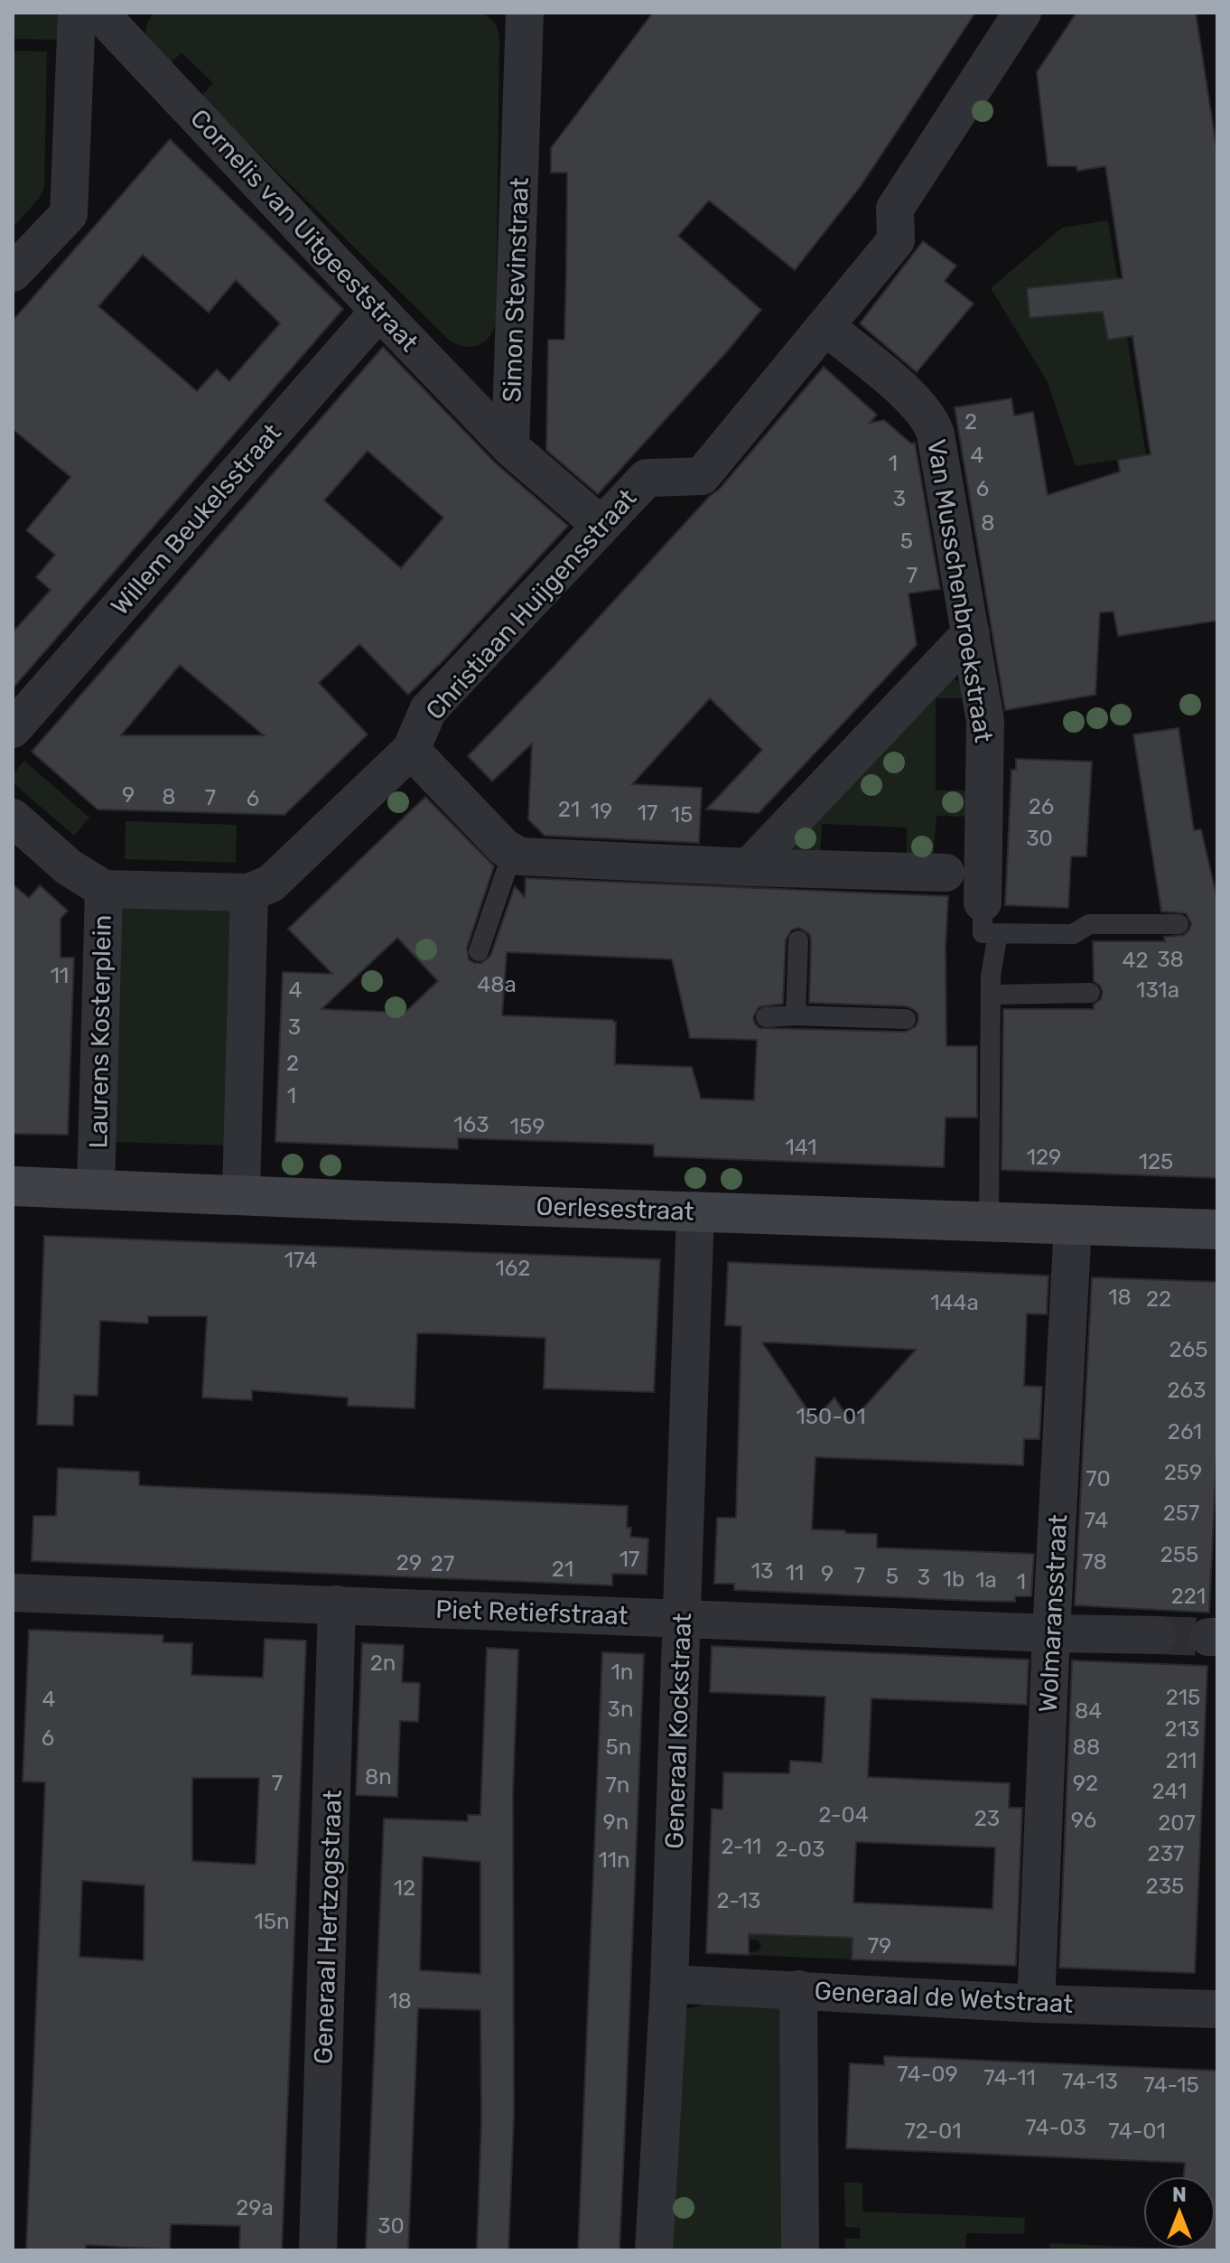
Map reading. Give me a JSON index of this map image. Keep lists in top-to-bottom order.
{
  "streets": {
    "street": [
      "Cornelis van Uitgeeststraat",
      "Simon Stevinstraat",
      "Willem Beukelsstraat",
      "Van Musschenbroekstraat",
      "Christiaan Huijgensstraat",
      "Laurens Kosterplein",
      "Oerlesestraat",
      "Piet Retiefstraat",
      "Wolmaransstraat",
      "Generaal Kockstraat",
      "Generaal Hertzogstraat",
      "Generaal de Wetstraat"
    ]
  },
  "crossings": [
    ["Cornelis van Uitgeeststraat", "Simon Stevinstraat"],
    ["Cornelis van Uitgeeststraat", "Willem Beukelsstraat"],
    ["Van Musschenbroekstraat", "Christiaan Huijgensstraat"],
    ["Christiaan Huijgensstraat", "Laurens Kosterplein"],
    ["Laurens Kosterplein", "Oerlesestraat"],
    ["Oerlesestraat", "Wolmaransstraat"],
    ["Oerlesestraat", "Generaal Kockstraat"],
    ["Piet Retiefstraat", "Wolmaransstraat"],
    ["Piet Retiefstraat", "Generaal Kockstraat"],
    ["Piet Retiefstraat", "Generaal Hertzogstraat"],
    ["Wolmaransstraat", "Generaal de Wetstraat"],
    ["Generaal Kockstraat", "Generaal de Wetstraat"]
  ],
  "house_numbers": [
    "2",
    "4",
    "1",
    "6",
    "3",
    "8",
    "5",
    "7",
    "9",
    "8",
    "7",
    "6",
    "26",
    "21",
    "19",
    "17",
    "15",
    "30",
    "38",
    "42",
    "11",
    "48a",
    "4",
    "131a",
    "3",
    "2",
    "1",
    "163",
    "159",
    "141",
    "129",
    "125",
    "174",
    "162",
    "18",
    "22",
    "144a",
    "265",
    "263",
    "150-01",
    "261",
    "259",
    "70",
    "257",
    "74",
    "255",
    "17",
    "78",
    "29",
    "27",
    "21",
    "13",
    "11",
    "9",
    "7",
    "5",
    "3",
    "1b",
    "1a",
    "1",
    "221",
    "2n",
    "1n",
    "215",
    "4",
    "3n",
    "84",
    "213",
    "6",
    "5n",
    "88",
    "211",
    "8n",
    "7",
    "92",
    "7n",
    "241",
    "2-04",
    "23",
    "96",
    "9n",
    "207",
    "2-11",
    "2-03",
    "237",
    "11n",
    "235",
    "12",
    "2-13",
    "15n",
    "79",
    "18",
    "74-09",
    "74-11",
    "74-13",
    "74-15",
    "74-03",
    "72-01",
    "74-01",
    "29a",
    "30"
  ],
  "north": "top"
}
